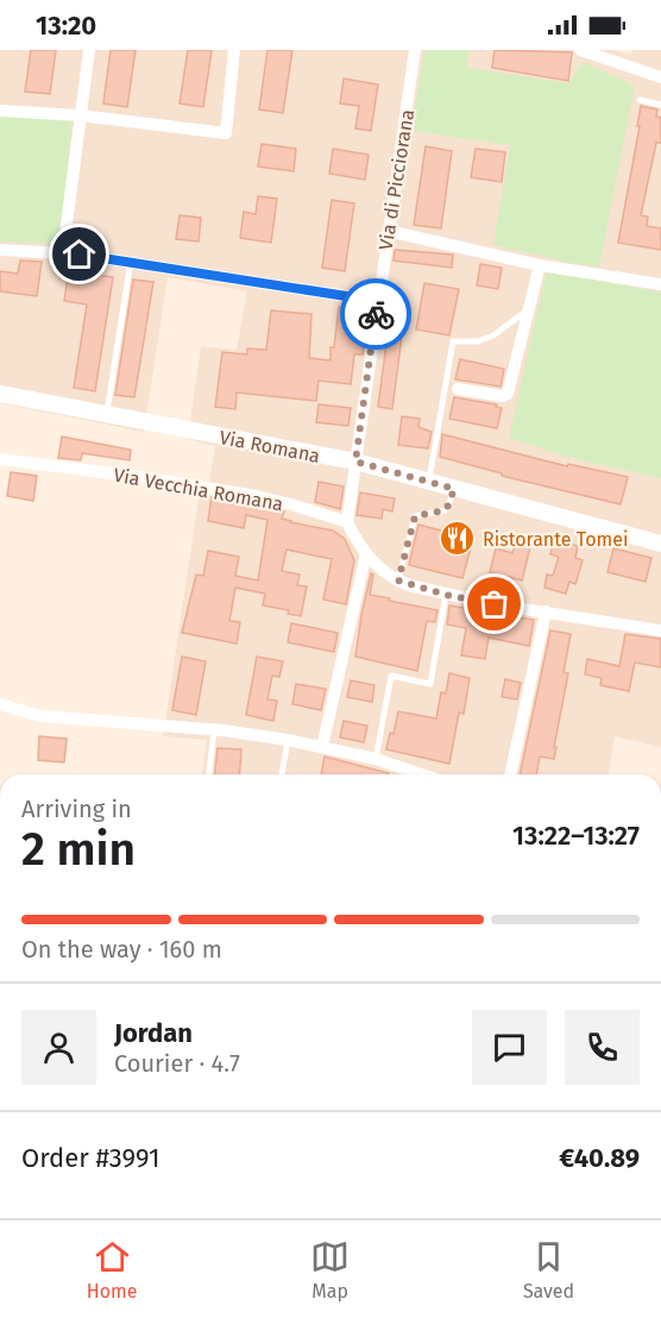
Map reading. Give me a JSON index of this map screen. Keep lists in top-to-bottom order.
{
  "streets": {
    "main road": ["Via Romana"],
    "street": ["Via di Picciorana", "Via Vecchia Romana"]
  },
  "crossings": [
    ["Via di Picciorana", "Via Romana"],
    ["Via di Picciorana", "Via Vecchia Romana"]
  ],
  "places": {
    "restaurant": ["Ristorante Tomei"]
  },
  "page": {
    "status": "13:20",
    "heading": ["2 min", "Arriving in", "13:22–13:27"],
    "panel": [
      "Jordan",
      "Courier · 4.7",
      "Order #3991",
      "€40.89"
    ],
    "bar": "On the way · 160 m",
    "tabs": ["Home", "Map", "Saved"]
  }
}
